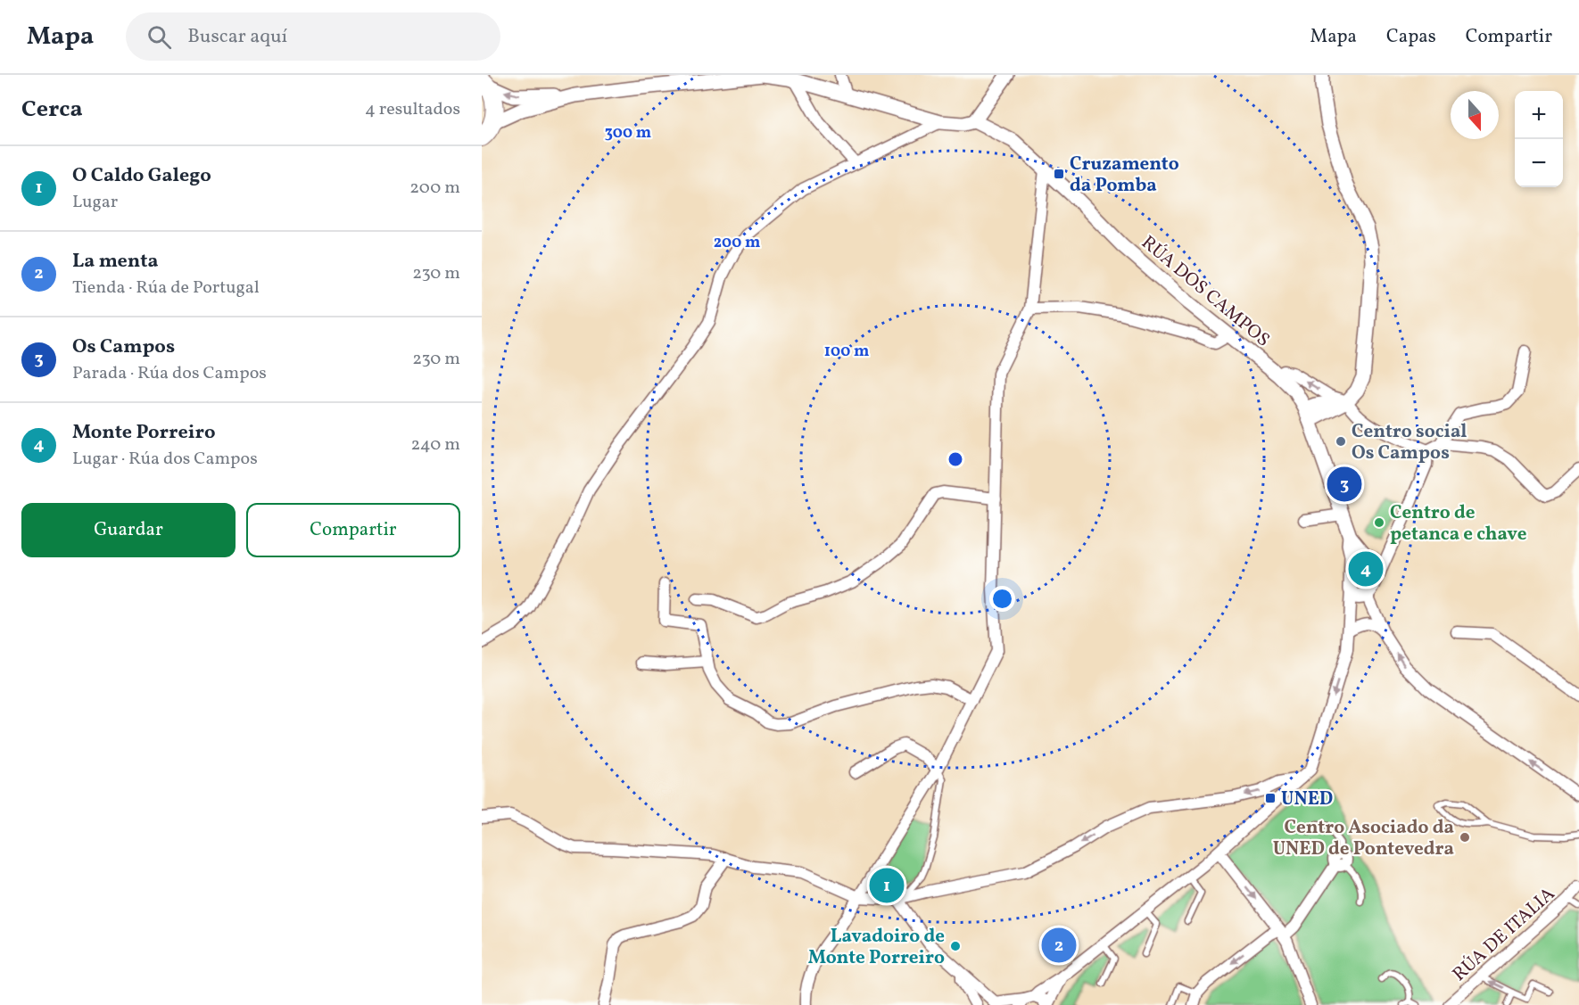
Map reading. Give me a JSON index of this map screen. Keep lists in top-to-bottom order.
{
  "streets": {
    "street": ["RÚA DOS CAMPOS", "RÚA DE ITALIA"]
  },
  "places": {
    "transit": ["Cruzamento da Pomba", "UNED"],
    "other": [
      "Centro social Os Campos",
      "Centro de petanca e chave",
      "Centro Asociado da UNED de Pontevedra",
      "Lavadoiro de Monte Porreiro"
    ]
  },
  "north": "bottom",
  "page": {
    "header": "Mapa",
    "search": "Buscar aquí",
    "nav": ["Mapa", "Capas", "Compartir"],
    "heading": ["Cerca", "4 resultados"],
    "map_buttons": ["+", "−"],
    "list": [
      {
        "mark": "1",
        "name": "O Caldo Galego",
        "note": "Lugar",
        "value": "200 m"
      },
      {
        "mark": "2",
        "name": "La menta",
        "note": "Tienda · Rúa de Portugal",
        "value": "230 m"
      },
      {
        "mark": "3",
        "name": "Os Campos",
        "note": "Parada · Rúa dos Campos",
        "value": "230 m"
      },
      {
        "mark": "4",
        "name": "Monte Porreiro",
        "note": "Lugar · Rúa dos Campos",
        "value": "240 m"
      }
    ],
    "pins": [
      "3",
      "4",
      "1",
      "2"
    ],
    "buttons": ["Guardar", "Compartir"]
  },
  "rings": ["300 m", "200 m", "100 m"]
}
